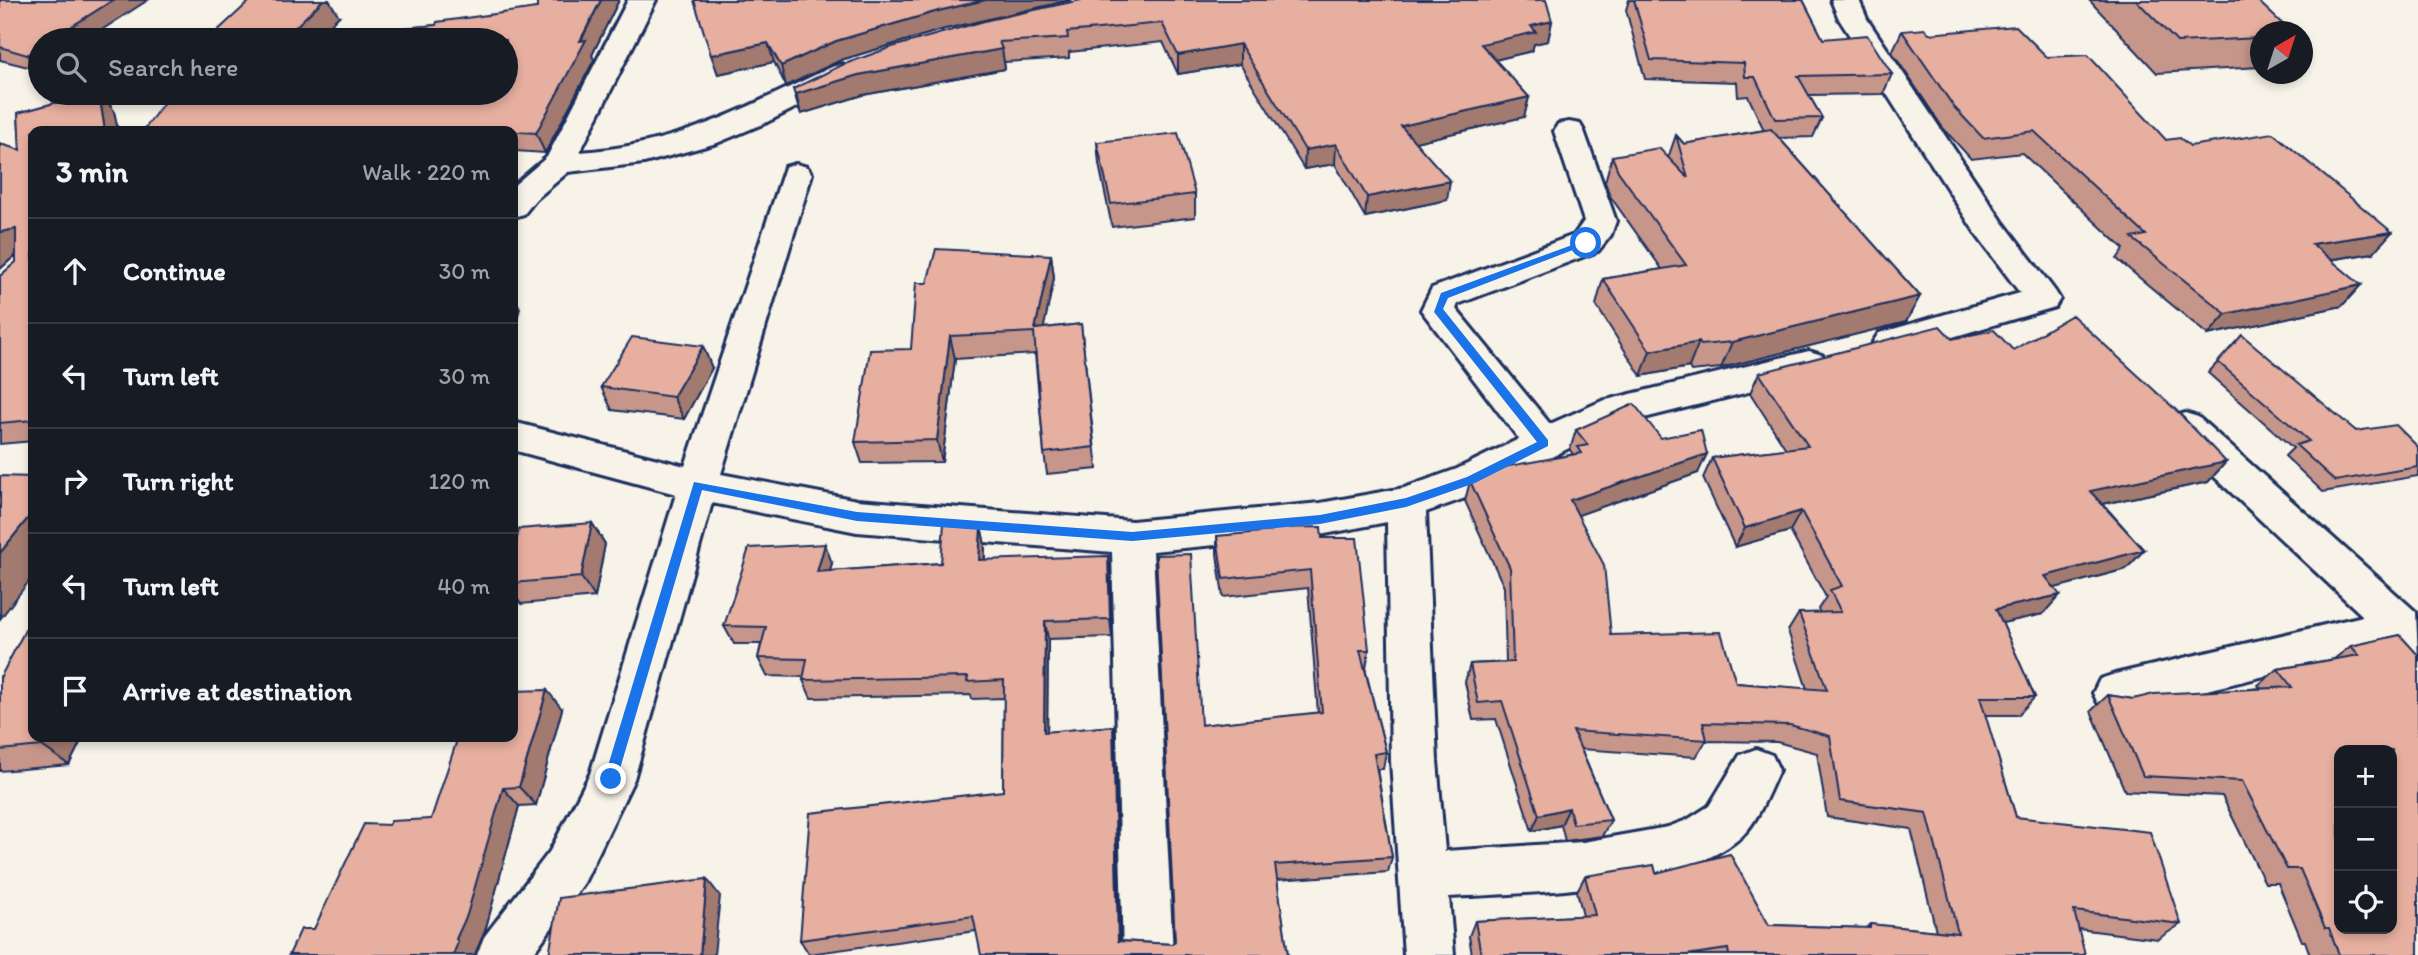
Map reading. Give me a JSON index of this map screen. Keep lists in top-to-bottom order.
{
  "north": "top right",
  "page": {
    "search": "Search here",
    "heading": ["3 min", "Walk · 220 m"],
    "list": [
      ["Continue", "30 m"],
      ["Turn left", "30 m"],
      ["Turn right", "120 m"],
      ["Turn left", "40 m"],
      "Arrive at destination"
    ],
    "map_buttons": ["+", "−"]
  }
}
